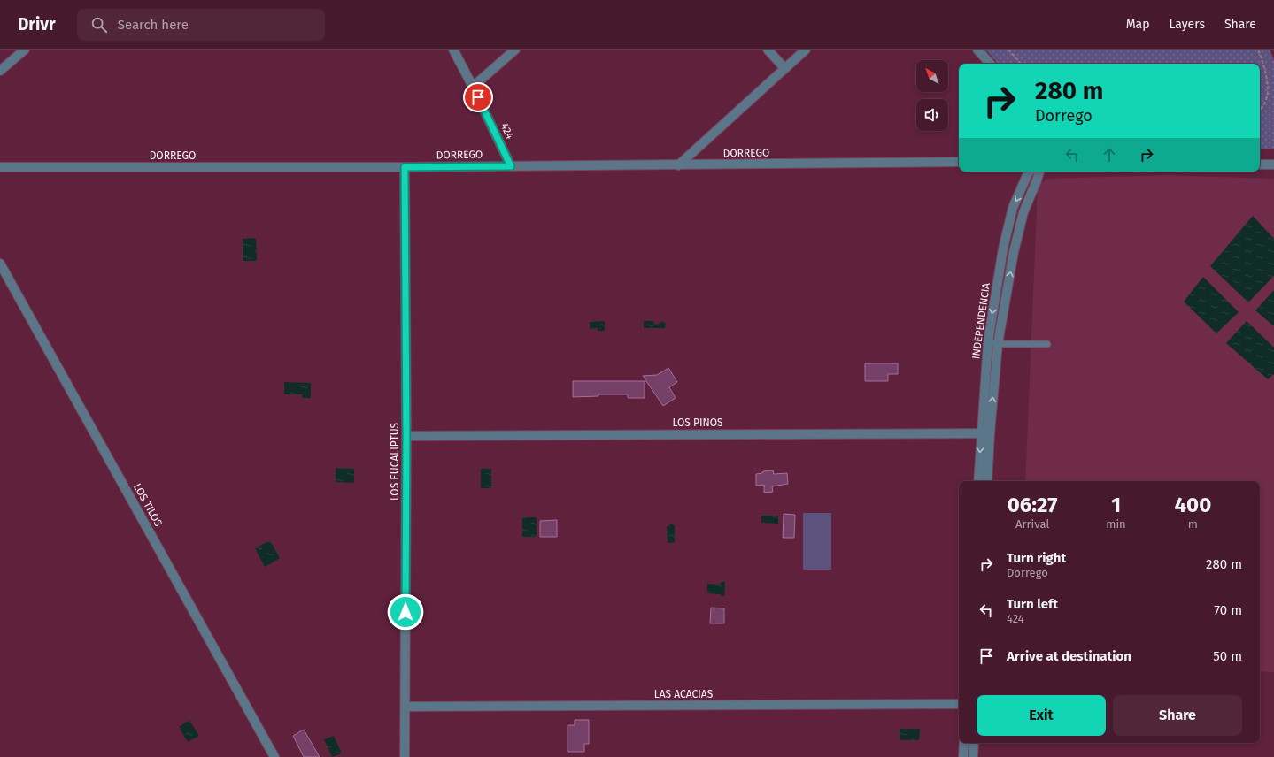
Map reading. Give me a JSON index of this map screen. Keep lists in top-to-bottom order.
{
  "streets": {
    "street": [
      "424",
      "DORREGO",
      "INDEPENDENCIA",
      "LOS PINOS",
      "LOS EUCALIPTUS",
      "LOS TILOS",
      "LAS ACACIAS"
    ]
  },
  "crossings": [
    ["424", "DORREGO"],
    ["DORREGO", "LOS EUCALIPTUS"],
    ["INDEPENDENCIA", "LOS PINOS"],
    ["LOS PINOS", "LOS EUCALIPTUS"],
    ["LOS EUCALIPTUS", "LAS ACACIAS"]
  ],
  "north": "top left",
  "page": {
    "header": "Drivr",
    "search": "Search here",
    "nav": ["Map", "Layers", "Share"],
    "turn": ["280 m", "Dorrego"],
    "eta": [
      "06:27",
      "Arrival",
      "1",
      "min",
      "400",
      "m"
    ],
    "list": [
      {
        "name": "Turn right",
        "note": "Dorrego",
        "value": "280 m"
      },
      {
        "name": "Turn left",
        "note": "424",
        "value": "70 m"
      },
      {
        "name": "Arrive at destination",
        "value": "50 m"
      }
    ],
    "buttons": ["Exit", "Share"]
  }
}
